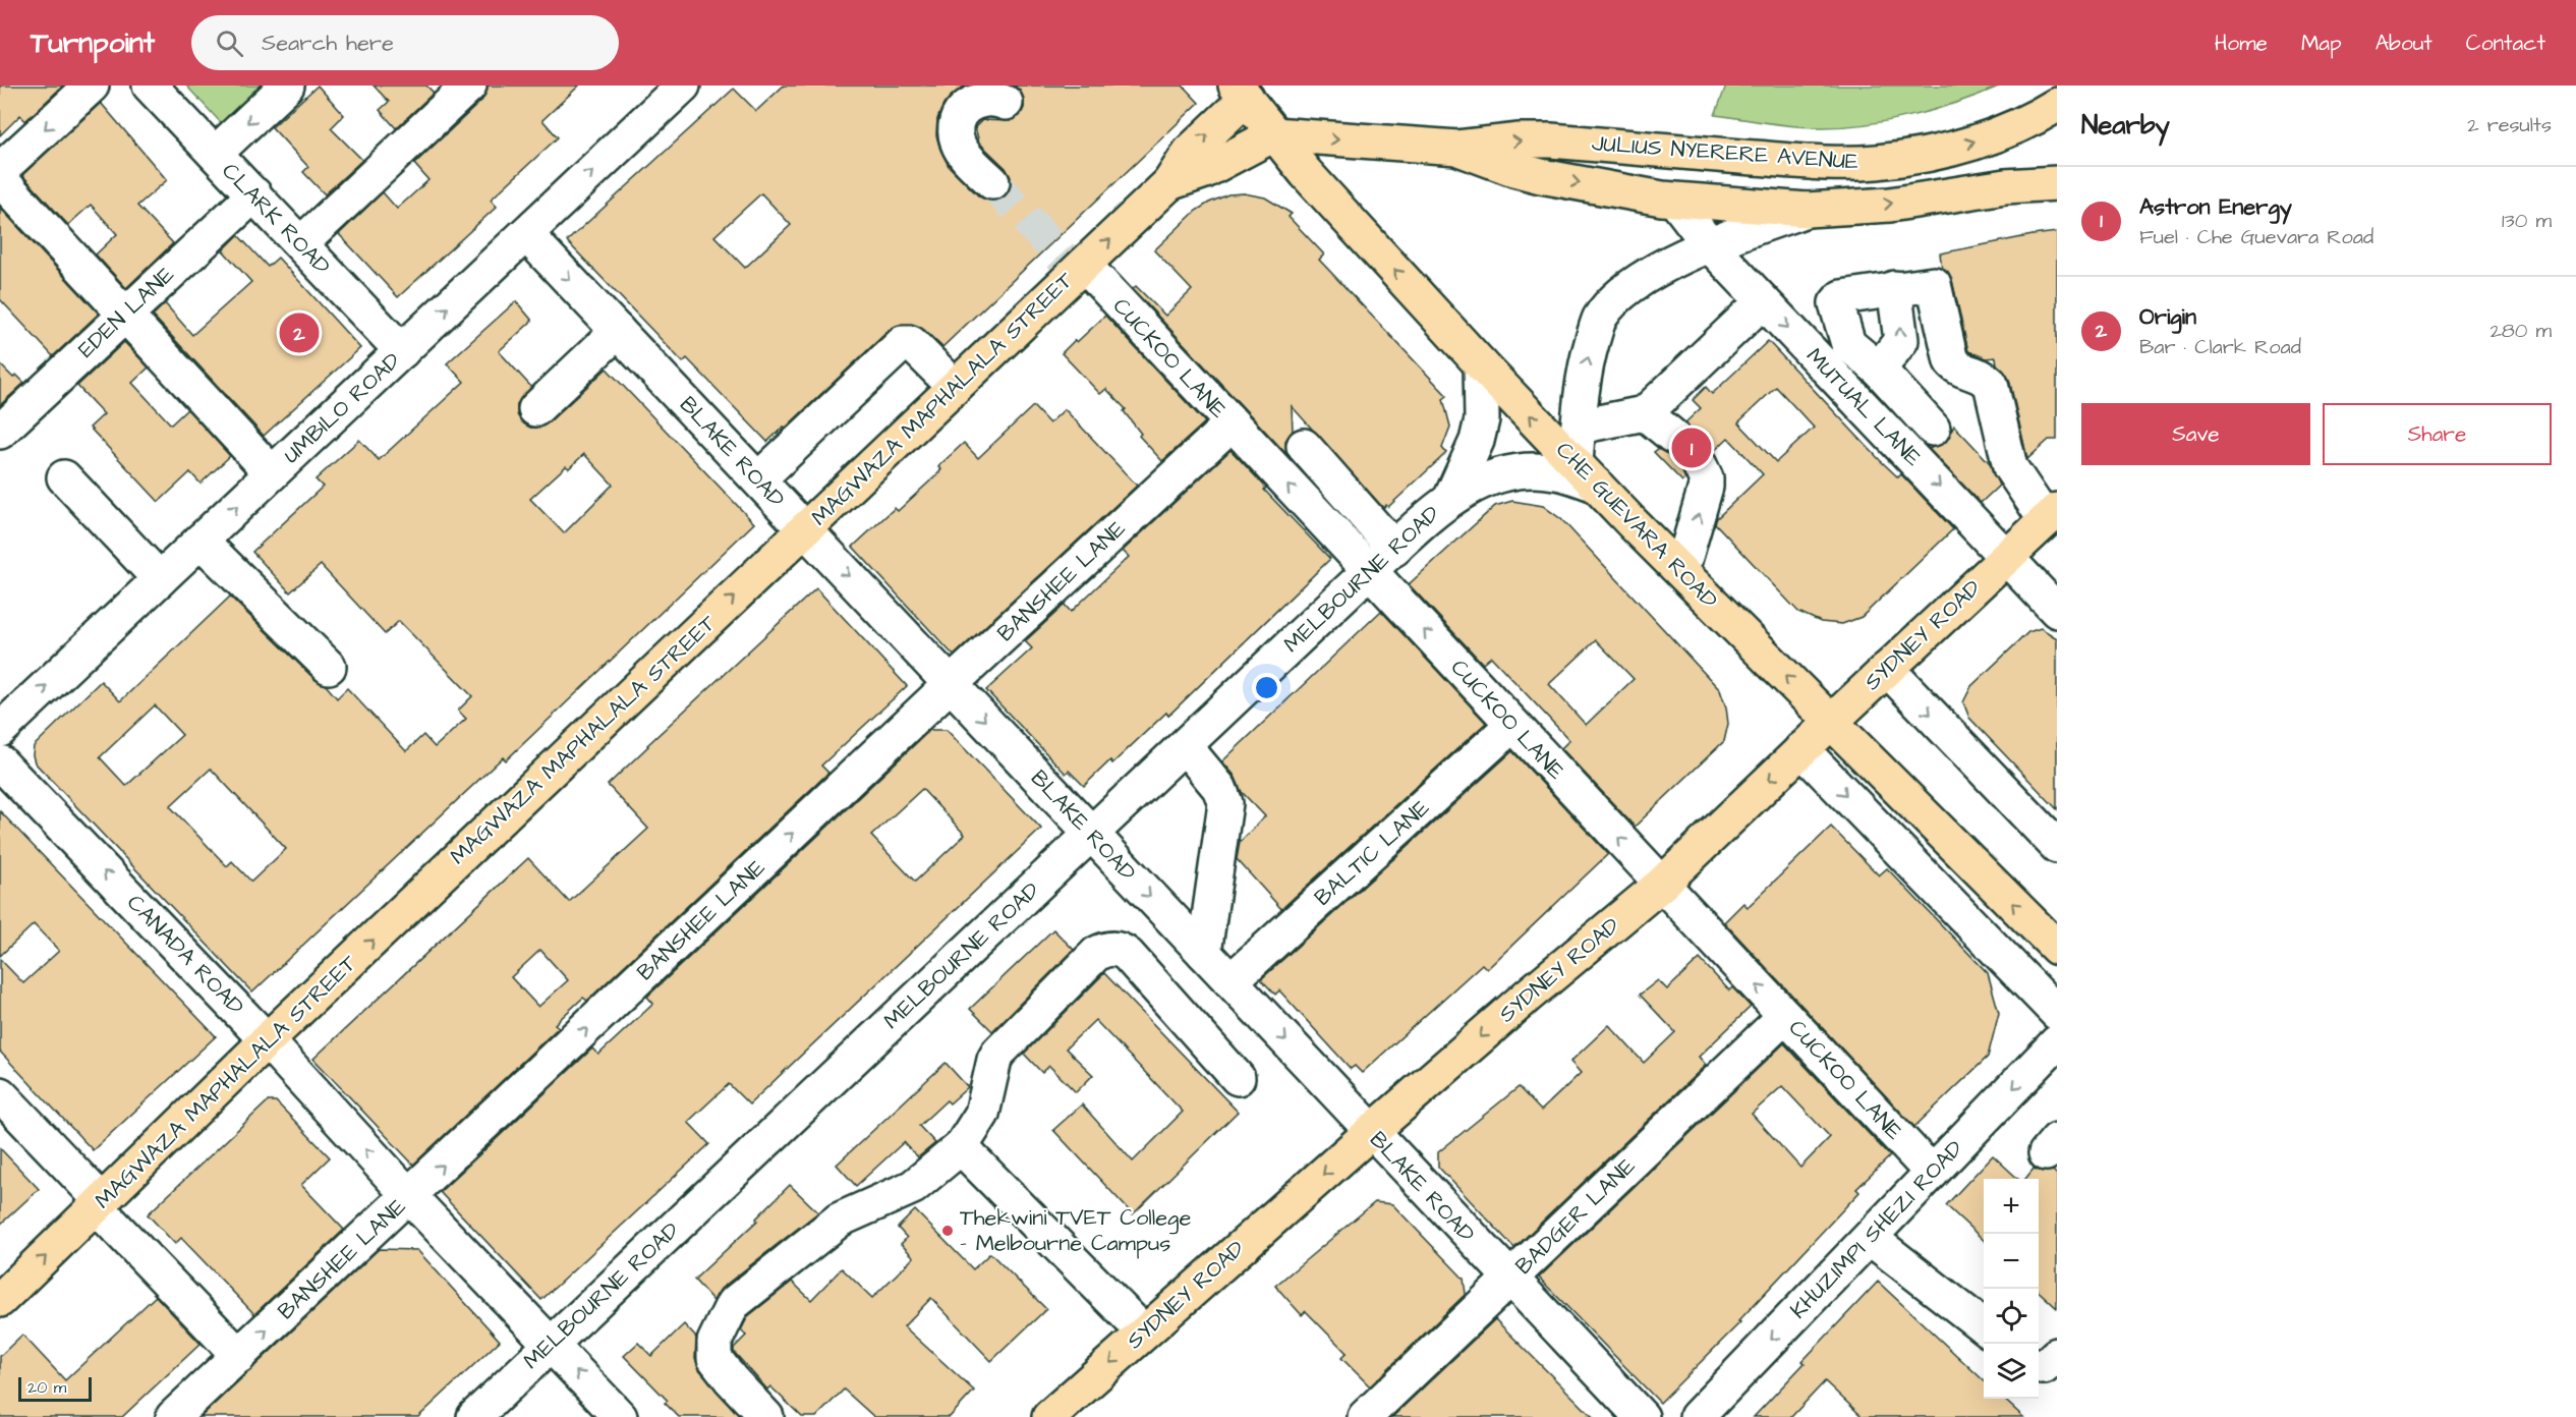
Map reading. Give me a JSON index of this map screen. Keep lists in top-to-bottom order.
{
  "streets": {
    "main road": [
      "JULIUS NYERERE AVENUE",
      "MAGWAZA MAPHALALA STREET",
      "CHE GUEVARA ROAD",
      "SYDNEY ROAD"
    ],
    "street": [
      "CLARK ROAD",
      "EDEN LANE",
      "CUCKOO LANE",
      "MUTUAL LANE",
      "UMBILO ROAD",
      "BLAKE ROAD",
      "MELBOURNE ROAD",
      "BANSHEE LANE",
      "BALTIC LANE",
      "CANADA ROAD",
      "BADGER LANE",
      "KHUZIMPI SHEZI ROAD"
    ]
  },
  "crossings": [
    ["CLARK ROAD", "EDEN LANE"],
    ["CLARK ROAD", "UMBILO ROAD"],
    ["CUCKOO LANE", "MAGWAZA MAPHALALA STREET"],
    ["CUCKOO LANE", "MELBOURNE ROAD"],
    ["CUCKOO LANE", "BANSHEE LANE"],
    ["CUCKOO LANE", "SYDNEY ROAD"],
    ["CUCKOO LANE", "BALTIC LANE"],
    ["CUCKOO LANE", "BADGER LANE"],
    ["CUCKOO LANE", "KHUZIMPI SHEZI ROAD"],
    ["MAGWAZA MAPHALALA STREET", "BLAKE ROAD"],
    ["MAGWAZA MAPHALALA STREET", "CHE GUEVARA ROAD"],
    ["MAGWAZA MAPHALALA STREET", "CANADA ROAD"],
    ["MUTUAL LANE", "SYDNEY ROAD"],
    ["UMBILO ROAD", "BLAKE ROAD"],
    ["BLAKE ROAD", "MELBOURNE ROAD"],
    ["BLAKE ROAD", "BANSHEE LANE"],
    ["BLAKE ROAD", "SYDNEY ROAD"],
    ["BLAKE ROAD", "BALTIC LANE"],
    ["BLAKE ROAD", "BADGER LANE"],
    ["CHE GUEVARA ROAD", "MELBOURNE ROAD"],
    ["CHE GUEVARA ROAD", "SYDNEY ROAD"],
    ["MELBOURNE ROAD", "CANADA ROAD"],
    ["BANSHEE LANE", "CANADA ROAD"]
  ],
  "one_way": [
    "MAGWAZA MAPHALALA STREET",
    "BLAKE ROAD",
    "CHE GUEVARA ROAD",
    "BANSHEE LANE",
    "SYDNEY ROAD",
    "KHUZIMPI SHEZI ROAD"
  ],
  "places": ["Thekwini TVET College - Melbourne Campus"],
  "scale_bar": "20 m",
  "page": {
    "header": "Turnpoint",
    "search": "Search here",
    "nav": [
      "Home",
      "Map",
      "About",
      "Contact"
    ],
    "heading": ["Nearby", "2 results"],
    "list": [
      {
        "mark": "1",
        "name": "Astron Energy",
        "note": "Fuel · Che Guevara Road",
        "value": "130 m"
      },
      {
        "mark": "2",
        "name": "Origin",
        "note": "Bar · Clark Road",
        "value": "280 m"
      }
    ],
    "pins": ["2", "1"],
    "buttons": ["Save", "Share"],
    "map_buttons": ["+", "−"],
    "scale": "20 m"
  }
}
